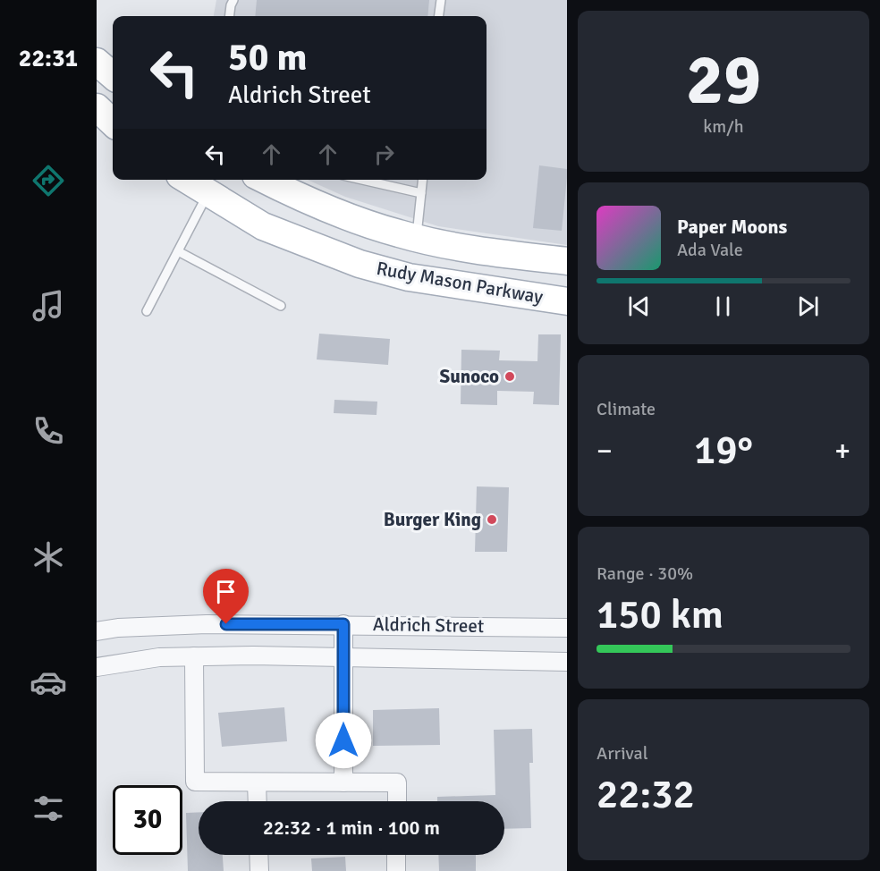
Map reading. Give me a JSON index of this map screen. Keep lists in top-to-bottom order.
{
  "streets": {
    "main road": ["Rudy Mason Parkway"],
    "street": ["Aldrich Street"]
  },
  "places": ["Sunoco", "Burger King"],
  "page": {
    "tabs": "22:31",
    "tile": [
      ["29", "km/h"],
      "Climate",
      ["Range · 30%", "150 km"],
      ["Arrival", "22:32"]
    ],
    "turn": ["50 m", "Aldrich Street"],
    "song": ["Paper Moons", "Ada Vale"],
    "heat": ["−", "19°", "+"],
    "limit": "30",
    "trip": "22:32 · 1 min · 100 m"
  }
}
